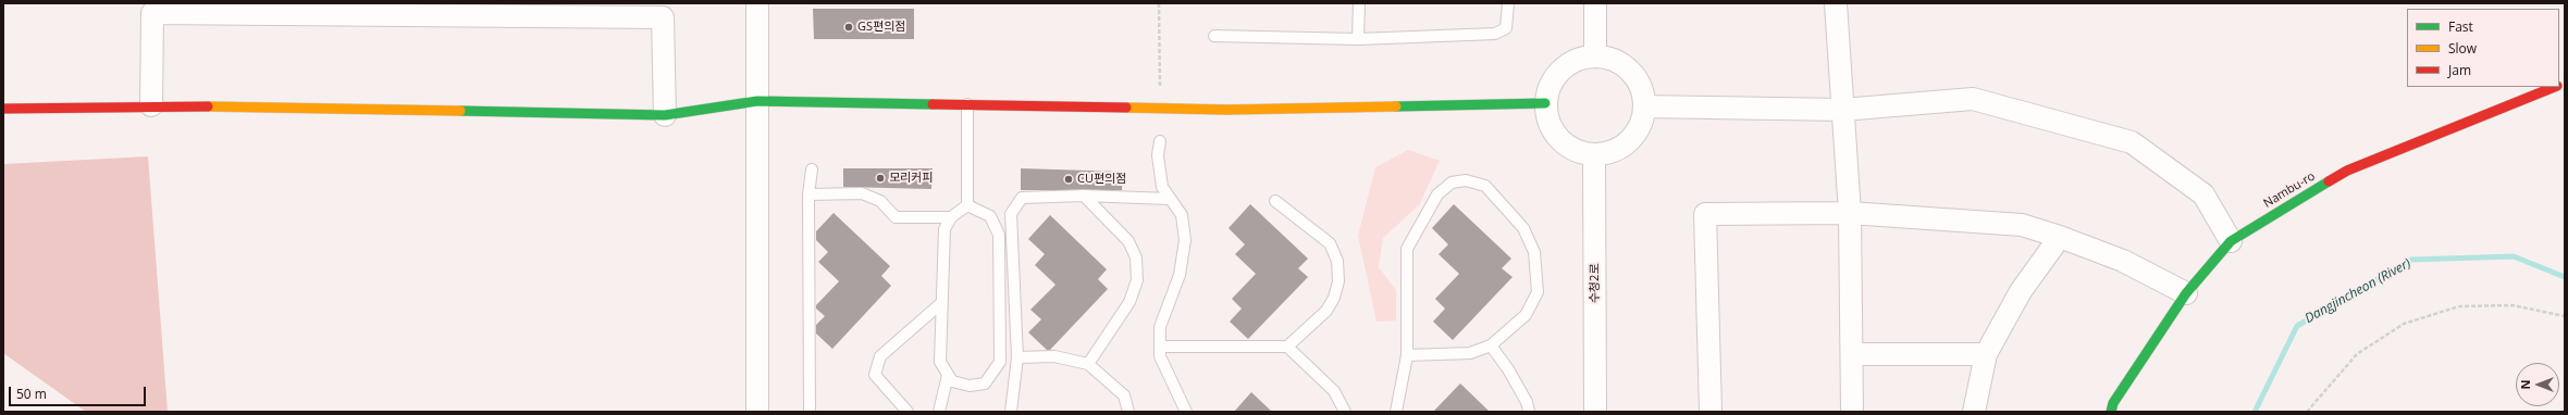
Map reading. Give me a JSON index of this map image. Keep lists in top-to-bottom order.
{
  "streets": {
    "main road": ["Nambu-ro"],
    "street": ["수청2로"]
  },
  "water": ["Dangjincheon (River)"],
  "places": ["GS편의점", "모리커피", "CU편의점"],
  "legend": ["Fast", "Slow", "Jam"],
  "scale_bar": "50 m",
  "north": "left"
}
